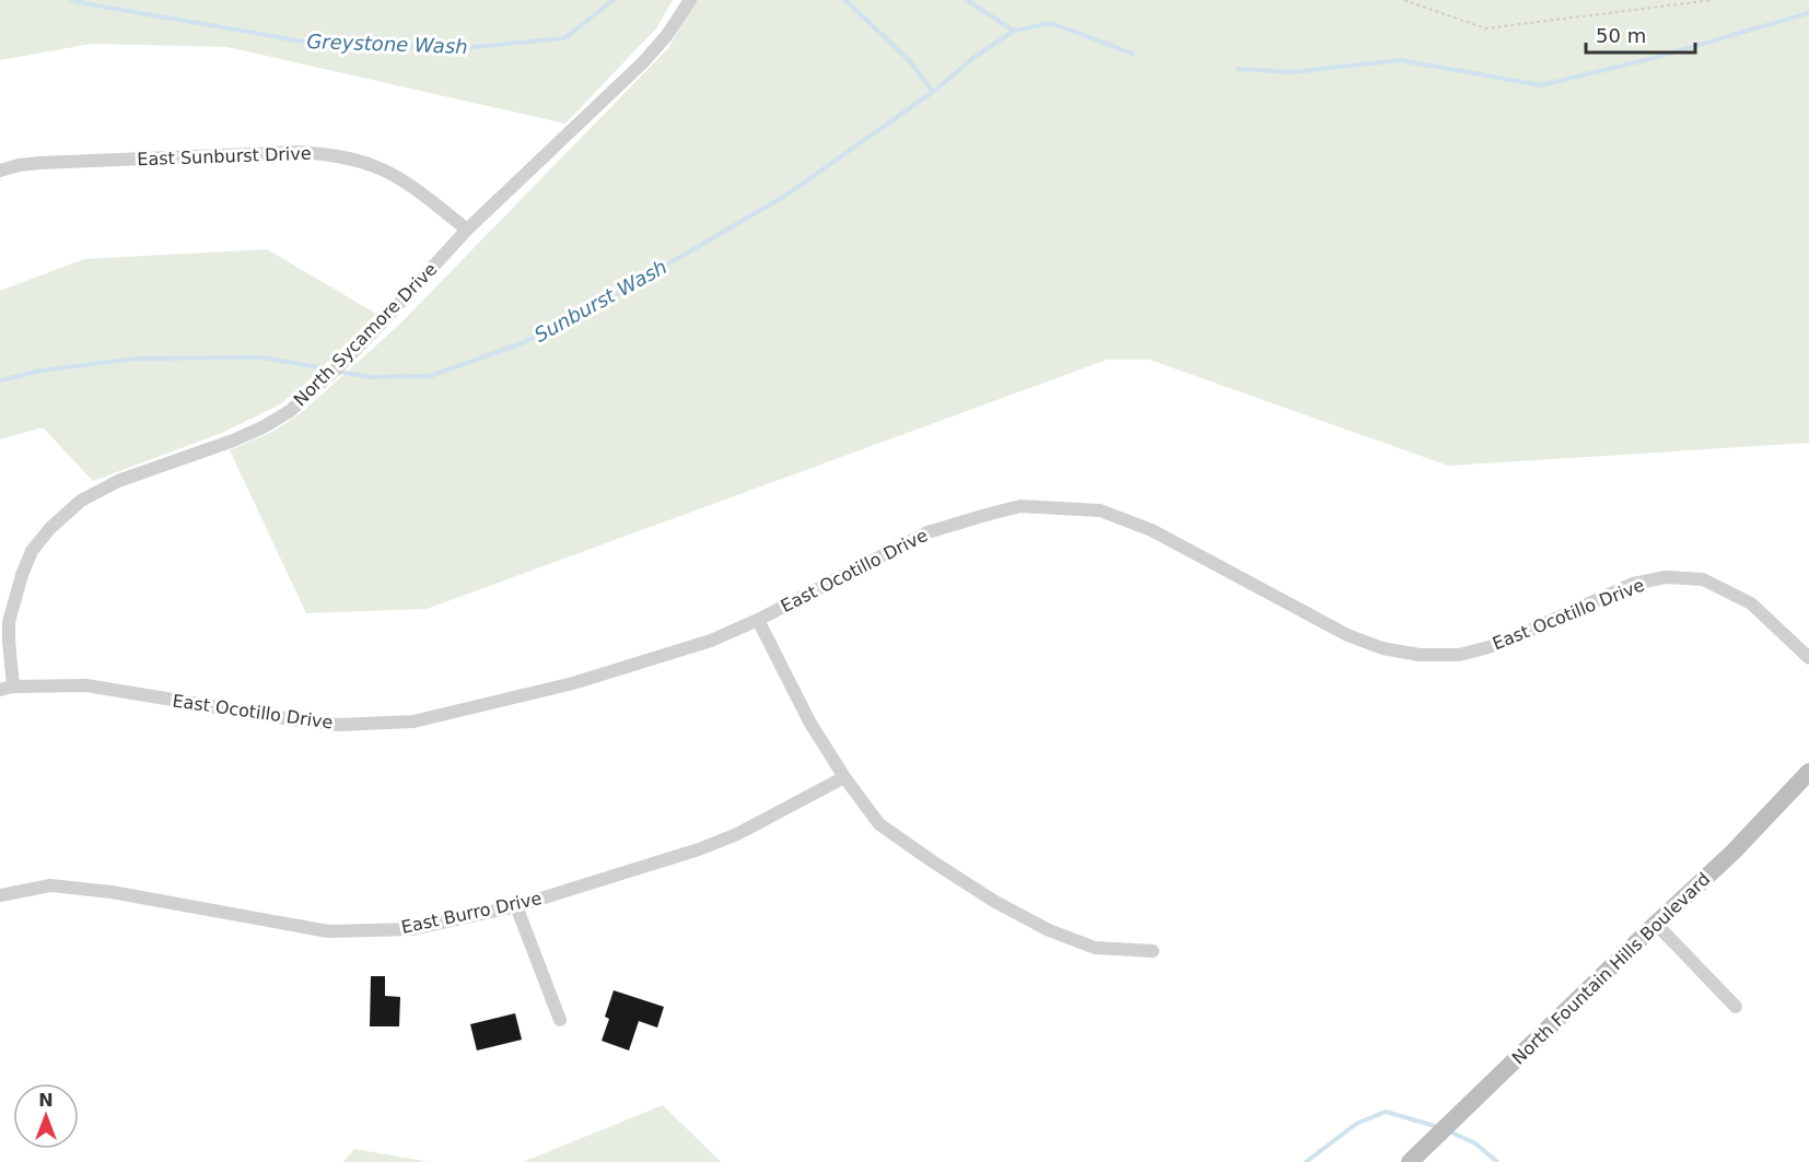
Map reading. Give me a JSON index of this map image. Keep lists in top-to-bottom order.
{
  "streets": {
    "main road": ["North Fountain Hills Boulevard"],
    "street": [
      "East Sunburst Drive",
      "North Sycamore Drive",
      "East Ocotillo Drive",
      "East Burro Drive"
    ]
  },
  "crossings": [
    ["East Sunburst Drive", "North Sycamore Drive"],
    ["North Sycamore Drive", "East Ocotillo Drive"]
  ],
  "water": ["Greystone Wash", "Sunburst Wash"],
  "scale_bar": "50 m",
  "north": "top"
}
